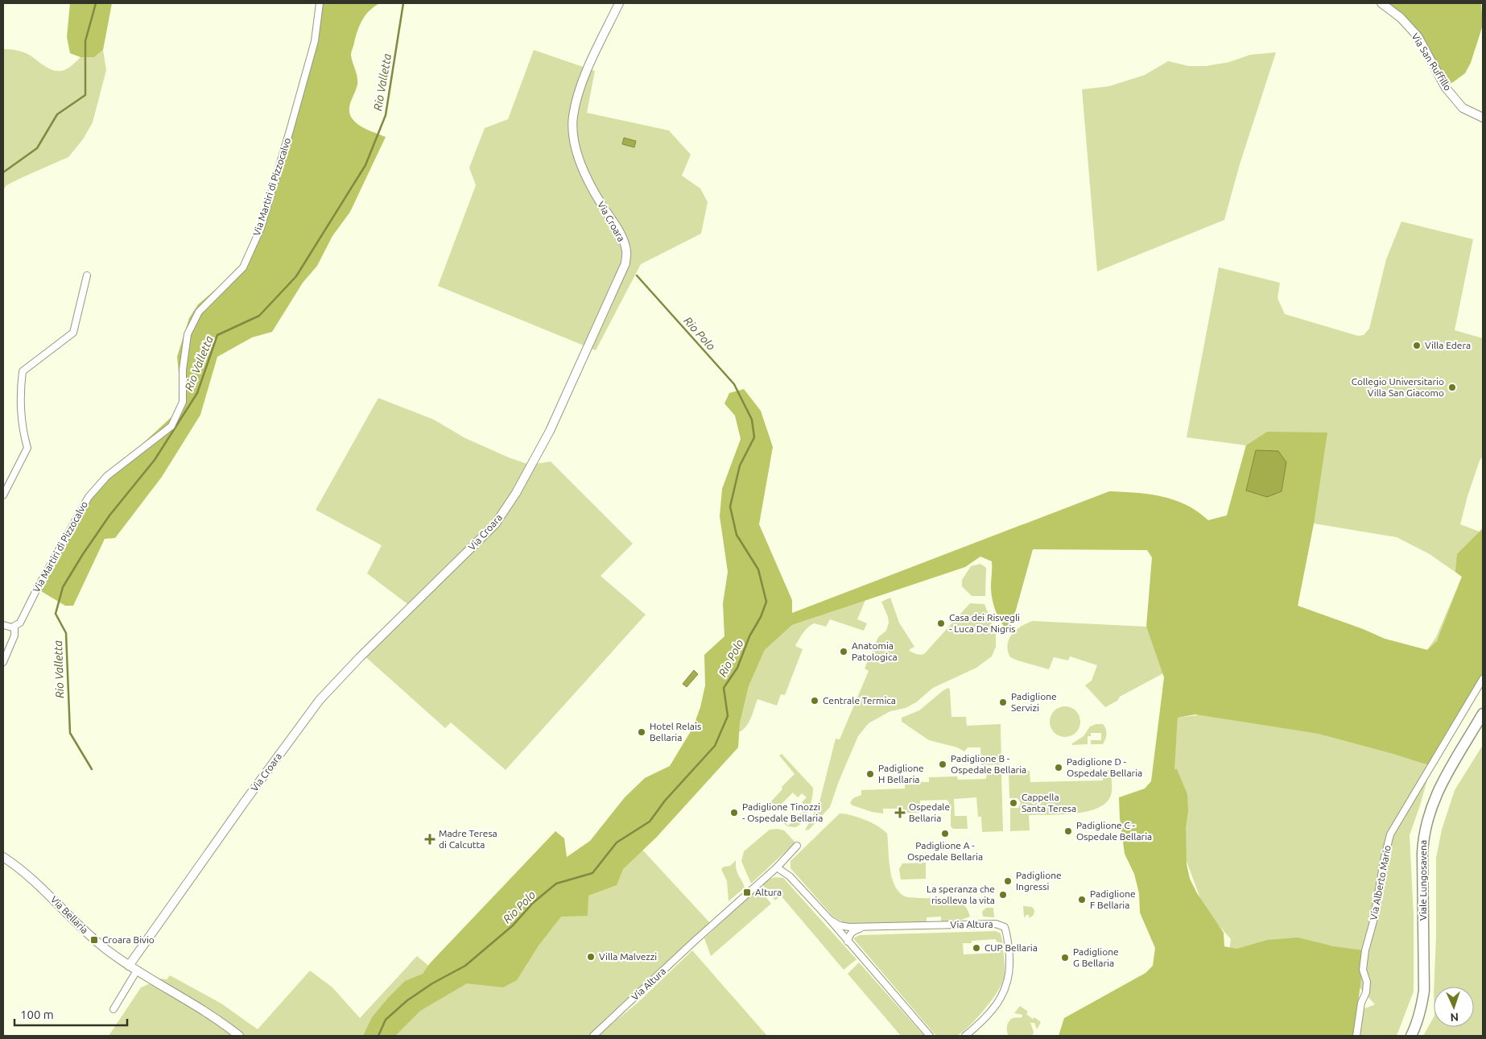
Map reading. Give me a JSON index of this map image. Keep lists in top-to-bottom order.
{
  "streets": {
    "main road": ["Viale Lungosavena"],
    "street": [
      "Via San Ruffillo",
      "Via Martiri di Pizzocalvo",
      "Via Croara",
      "Via Alberto Mario",
      "Via Bellaria",
      "Via Altura"
    ]
  },
  "crossings": [
    ["Via Croara", "Via Bellaria"]
  ],
  "water": ["Rio Valletta", "Rio Polo"],
  "places": {
    "other": [
      "Villa Edera",
      "Collegio Universitario Villa San Giacomo",
      "Casa dei Risvegli - Luca De Nigris",
      "Anatomia Patologica",
      "Centrale Termica",
      "Padiglione Servizi",
      "Hotel Relais Bellaria",
      "Padiglione B - Ospedale Bellaria",
      "Padiglione D - Ospedale Bellaria",
      "Padiglione H Bellaria",
      "Cappella Santa Teresa",
      "Padiglione Tinozzi - Ospedale Bellaria",
      "Padiglione C - Ospedale Bellaria",
      "Padiglione A - Ospedale Bellaria",
      "Padiglione Ingressi",
      "La speranza che risolleva la vita",
      "Padiglione F Bellaria",
      "CUP Bellaria",
      "Villa Malvezzi",
      "Padiglione G Bellaria"
    ],
    "health": ["Ospedale Bellaria", "Madre Teresa di Calcutta"],
    "transit": ["Altura", "Croara Bivio"]
  },
  "scale_bar": "100 m",
  "north": "bottom"
}
